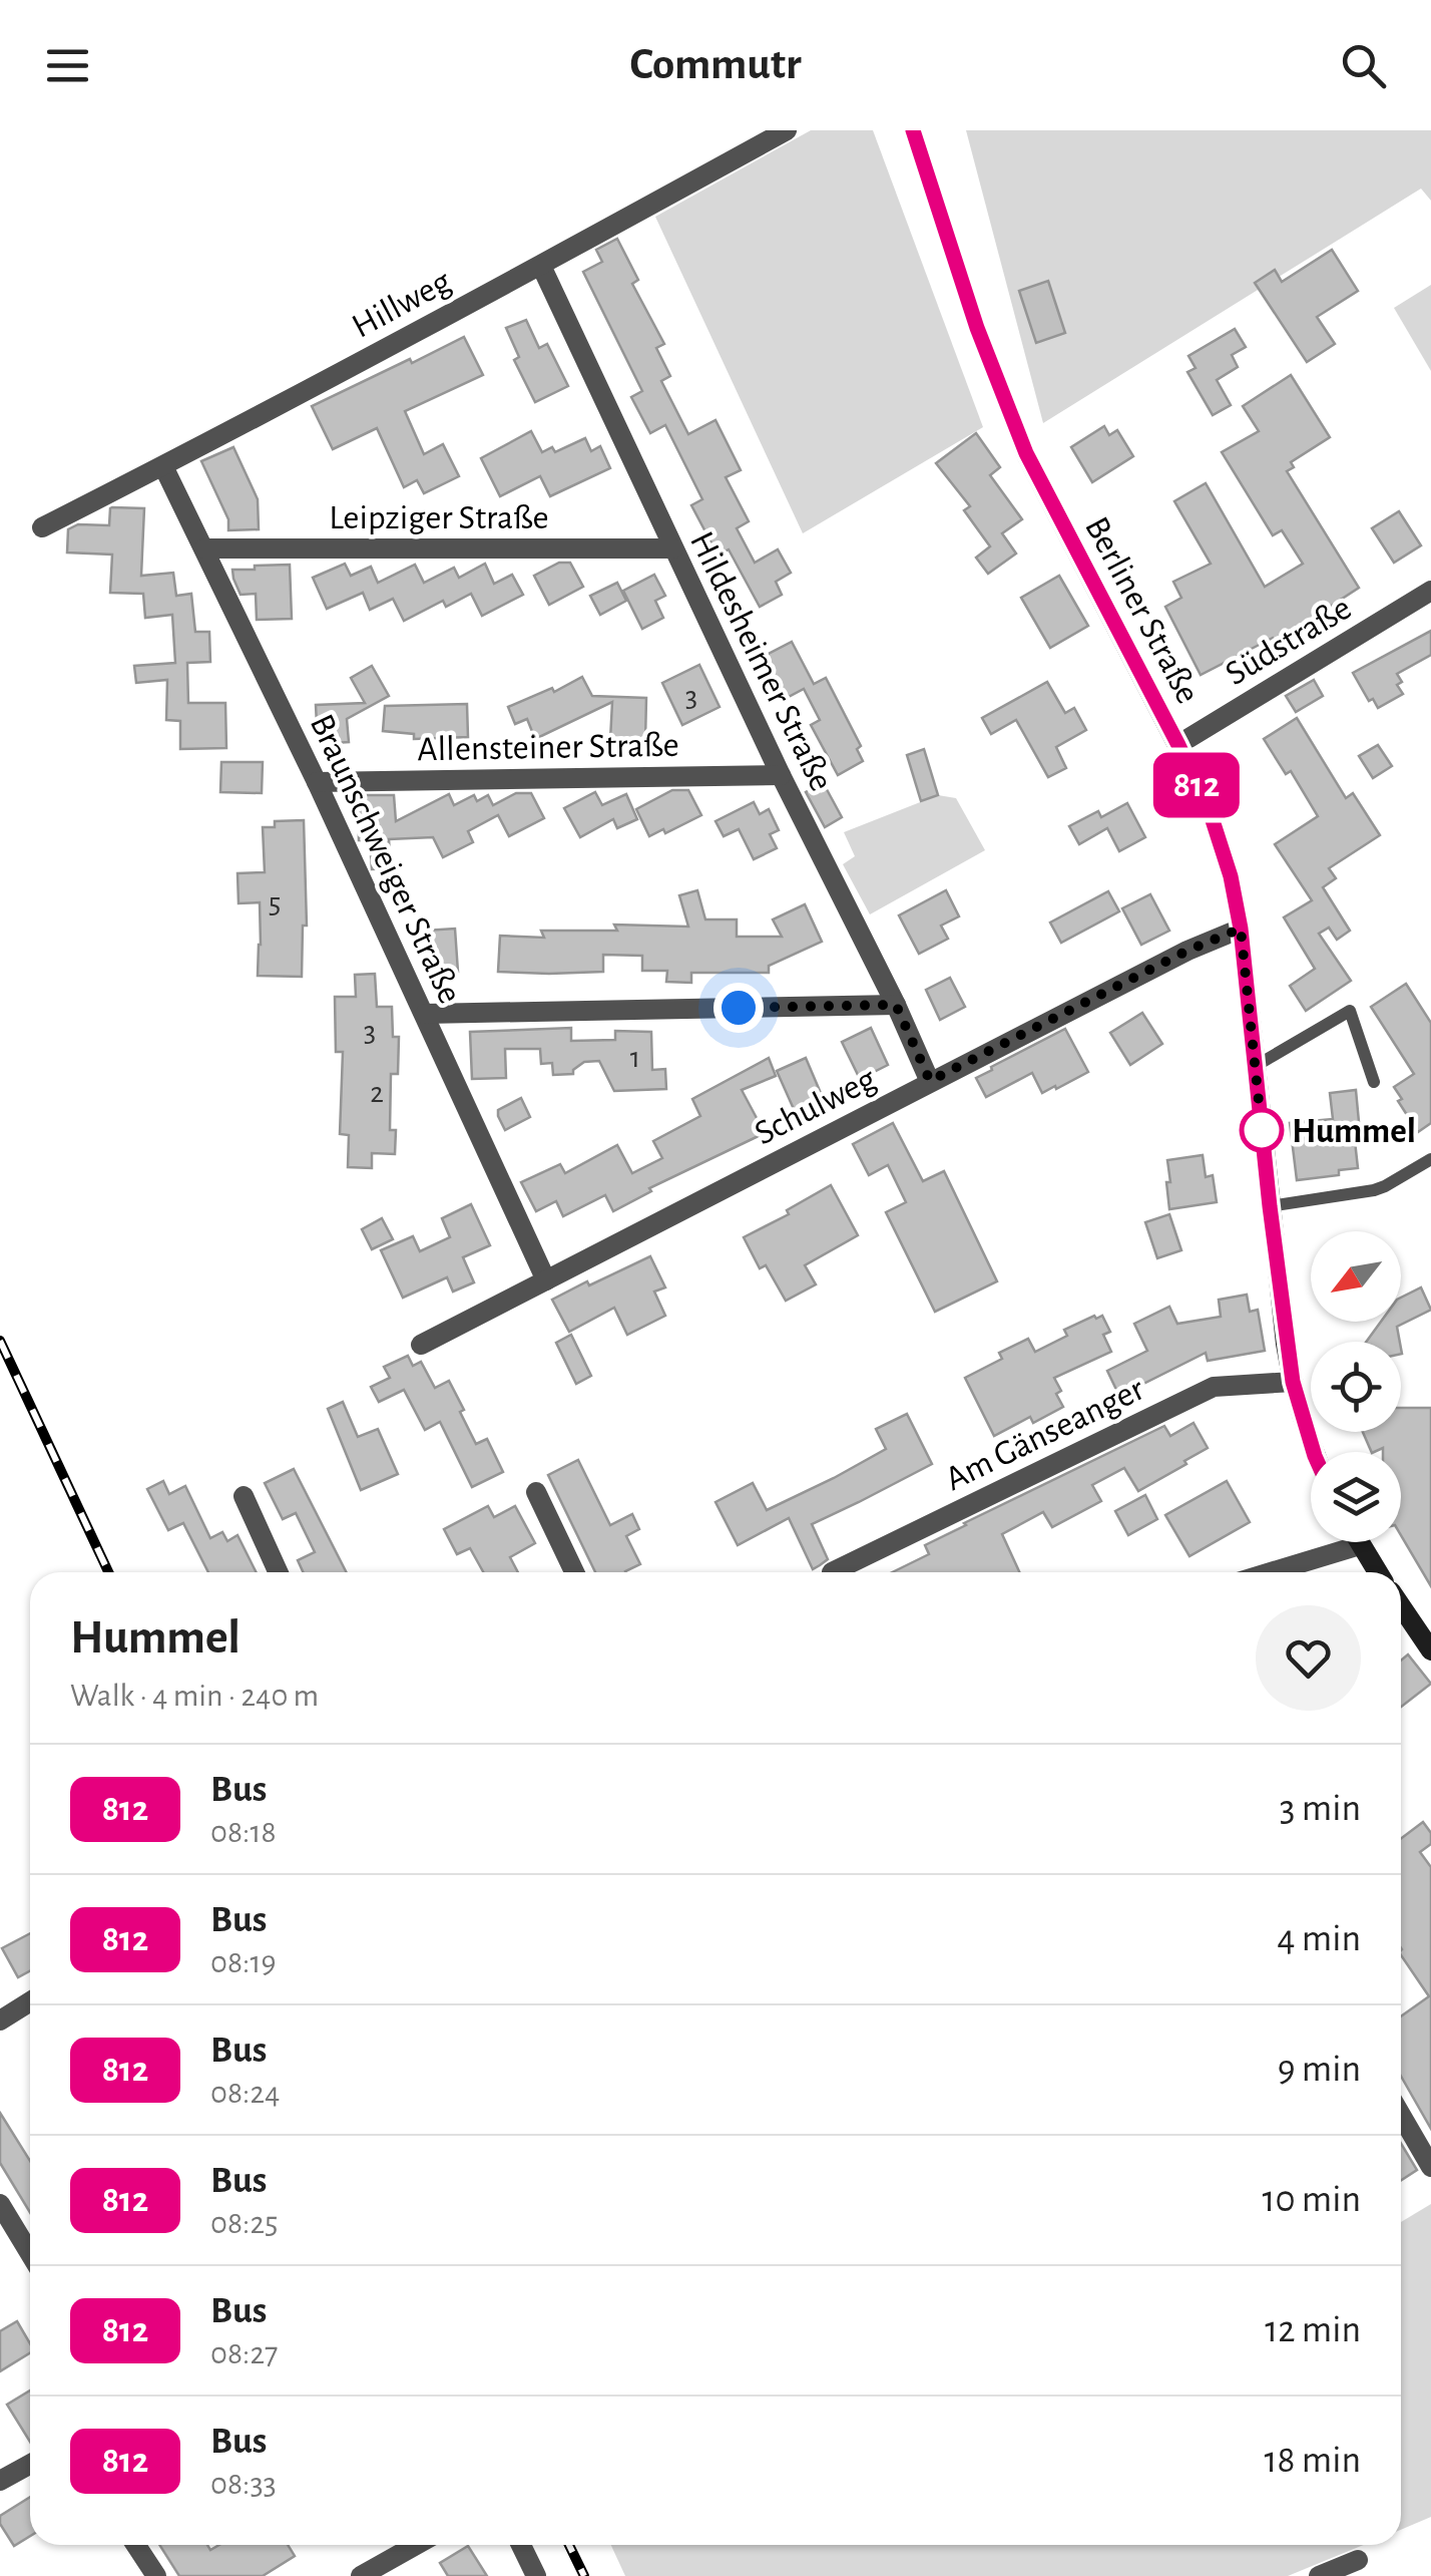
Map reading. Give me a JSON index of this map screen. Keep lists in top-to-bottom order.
{
  "streets": {
    "main road": ["Berliner Straße"],
    "street": [
      "Hillweg",
      "Leipziger Straße",
      "Südstraße",
      "Hildesheimer Straße",
      "Allensteiner Straße",
      "Braunschweiger Straße",
      "Schulweg",
      "Am Gänseanger"
    ]
  },
  "crossings": [
    ["Hillweg", "Hildesheimer Straße"],
    ["Hillweg", "Braunschweiger Straße"],
    ["Leipziger Straße", "Hildesheimer Straße"],
    ["Leipziger Straße", "Braunschweiger Straße"],
    ["Berliner Straße", "Südstraße"],
    ["Berliner Straße", "Schulweg"],
    ["Berliner Straße", "Am Gänseanger"],
    ["Hildesheimer Straße", "Allensteiner Straße"],
    ["Hildesheimer Straße", "Schulweg"],
    ["Allensteiner Straße", "Braunschweiger Straße"],
    ["Braunschweiger Straße", "Schulweg"]
  ],
  "places": ["Hummel"],
  "lines": ["bus line 812"],
  "house_numbers": [
    "3",
    "5",
    "3",
    "1",
    "2"
  ],
  "north": "bottom left",
  "page": {
    "header": "Commutr",
    "on_map": "812",
    "heading": ["Hummel", "Walk · 4 min · 240 m"],
    "list": [
      {
        "mark": "812",
        "name": "Bus",
        "note": "08:18",
        "value": "3 min"
      },
      {
        "mark": "812",
        "name": "Bus",
        "note": "08:19",
        "value": "4 min"
      },
      {
        "mark": "812",
        "name": "Bus",
        "note": "08:24",
        "value": "9 min"
      },
      {
        "mark": "812",
        "name": "Bus",
        "note": "08:25",
        "value": "10 min"
      },
      {
        "mark": "812",
        "name": "Bus",
        "note": "08:27",
        "value": "12 min"
      },
      {
        "mark": "812",
        "name": "Bus",
        "note": "08:33",
        "value": "18 min"
      }
    ]
  }
}
